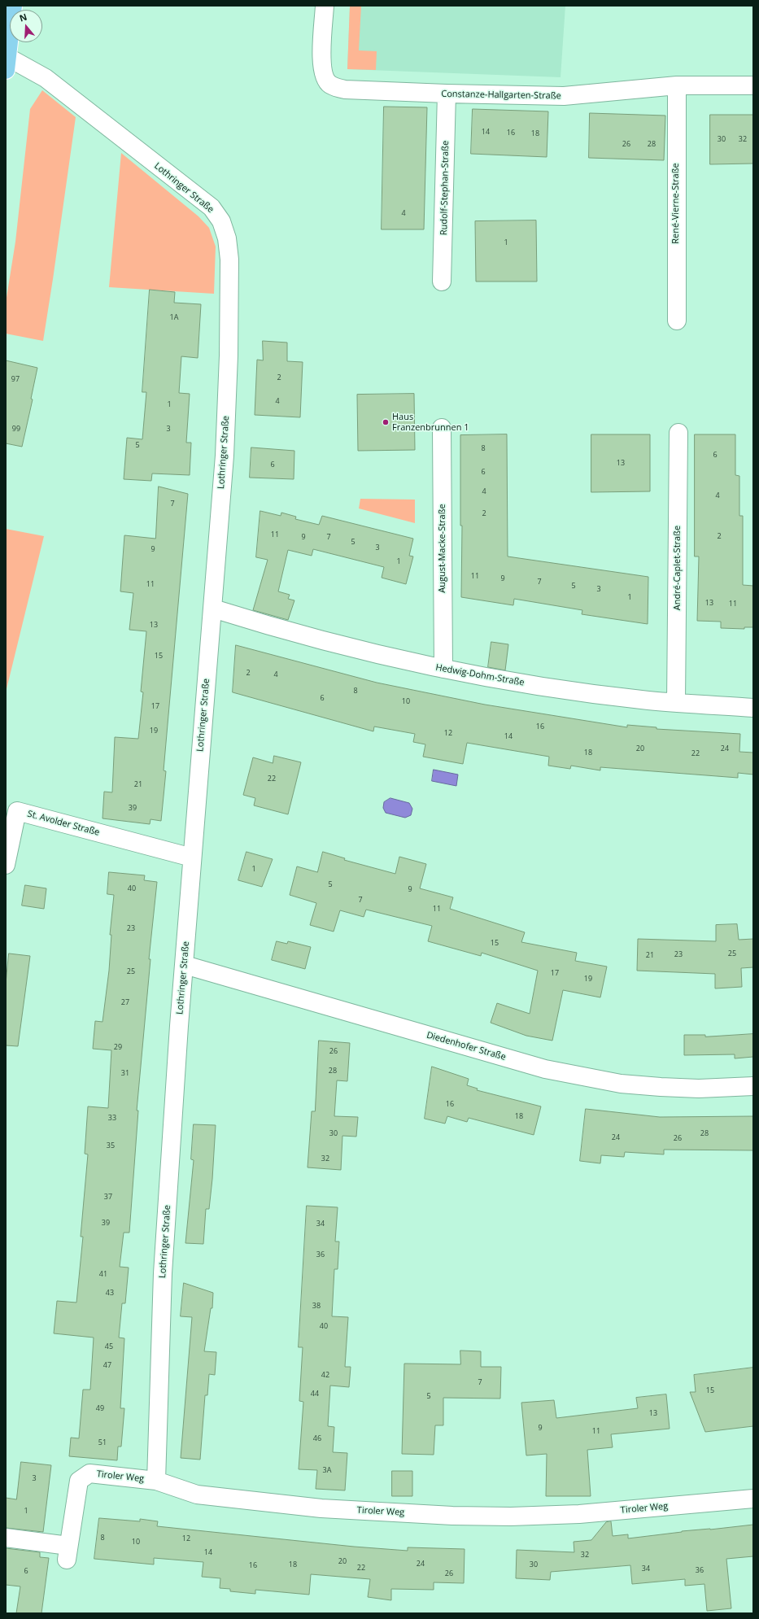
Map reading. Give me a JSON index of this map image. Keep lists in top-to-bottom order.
{
  "streets": {
    "street": [
      "Constanze-Hallgarten-Straße",
      "Lothringer Straße",
      "Rudolf-Stephan-Straße",
      "René-Vierne-Straße",
      "August-Macke-Straße",
      "André-Caplet-Straße",
      "Hedwig-Dohm-Straße",
      "St. Avolder Straße",
      "Diedenhofer Straße",
      "Tiroler Weg"
    ]
  },
  "crossings": [
    ["Constanze-Hallgarten-Straße", "Rudolf-Stephan-Straße"],
    ["Constanze-Hallgarten-Straße", "René-Vierne-Straße"],
    ["Lothringer Straße", "Hedwig-Dohm-Straße"],
    ["Lothringer Straße", "St. Avolder Straße"],
    ["Lothringer Straße", "Diedenhofer Straße"],
    ["Lothringer Straße", "Tiroler Weg"],
    ["August-Macke-Straße", "Hedwig-Dohm-Straße"],
    ["André-Caplet-Straße", "Hedwig-Dohm-Straße"]
  ],
  "places": ["Haus Franzenbrunnen 1"],
  "house_numbers": [
    "14",
    "16",
    "18",
    "30",
    "32",
    "26",
    "28",
    "4",
    "1",
    "1A",
    "2",
    "97",
    "4",
    "1",
    "99",
    "3",
    "5",
    "8",
    "6",
    "13",
    "6",
    "6",
    "4",
    "4",
    "7",
    "2",
    "11",
    "2",
    "9",
    "7",
    "5",
    "3",
    "9",
    "1",
    "11",
    "9",
    "7",
    "11",
    "5",
    "3",
    "1",
    "13",
    "11",
    "13",
    "15",
    "2",
    "4",
    "8",
    "6",
    "10",
    "17",
    "16",
    "19",
    "12",
    "14",
    "20",
    "24",
    "18",
    "22",
    "22",
    "21",
    "39",
    "1",
    "5",
    "40",
    "9",
    "7",
    "11",
    "23",
    "15",
    "25",
    "23",
    "21",
    "25",
    "17",
    "19",
    "27",
    "29",
    "26",
    "28",
    "31",
    "16",
    "18",
    "33",
    "30",
    "28",
    "24",
    "26",
    "35",
    "32",
    "37",
    "39",
    "34",
    "36",
    "41",
    "43",
    "38",
    "40",
    "45",
    "47",
    "42",
    "7",
    "15",
    "44",
    "5",
    "49",
    "13",
    "9",
    "11",
    "46",
    "51",
    "3A",
    "3",
    "1",
    "8",
    "12",
    "10",
    "14",
    "32",
    "20",
    "24",
    "18",
    "30",
    "16",
    "22",
    "34",
    "36",
    "6",
    "26"
  ],
  "north": "top"
}
